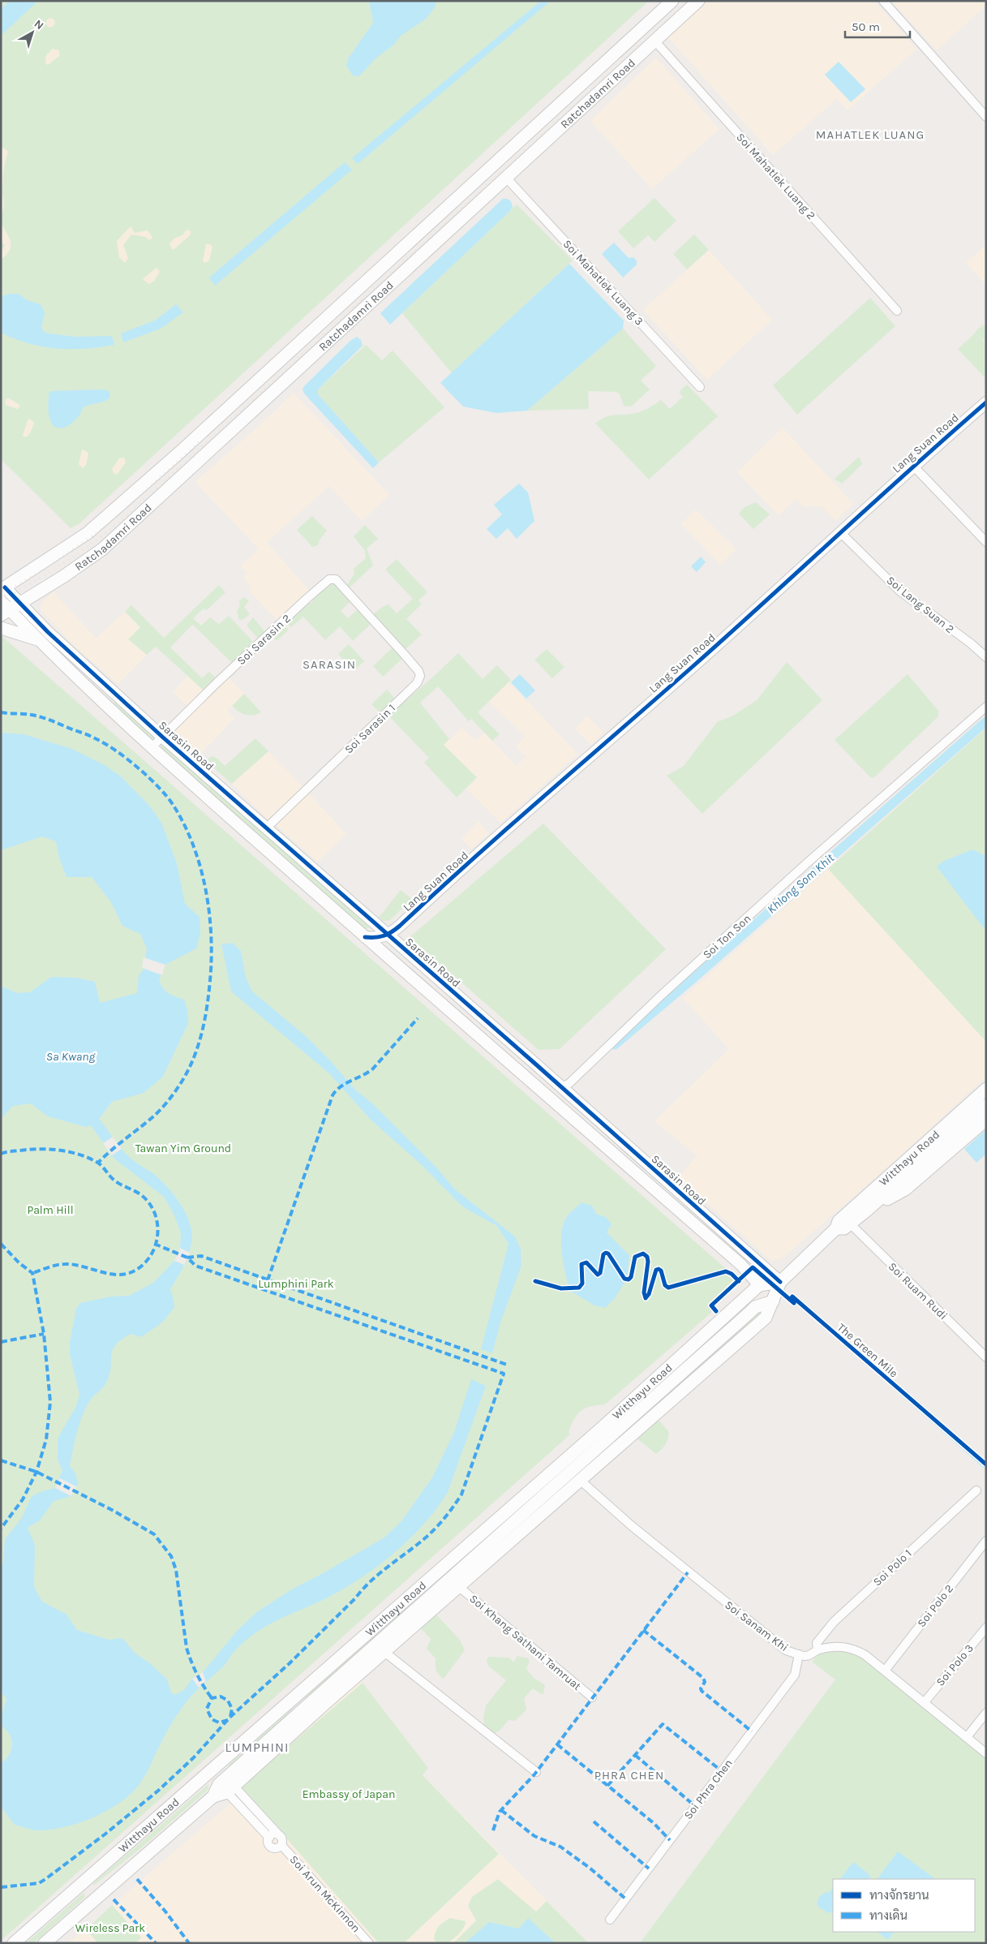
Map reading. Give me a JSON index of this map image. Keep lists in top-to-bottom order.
{
  "streets": {
    "main road": ["Ratchadamri Road", "Witthayu Road"],
    "street": [
      "Soi Mahatlek Luang 2",
      "Soi Mahatlek Luang 3",
      "Lang Suan Road",
      "Soi Lang Suan 2",
      "Soi Sarasin 2",
      "Soi Sarasin 1",
      "Sarasin Road",
      "Soi Ton Son",
      "Soi Ruam Rudi",
      "Soi Polo 1",
      "Soi Polo 2",
      "Soi Sanam Khi",
      "Soi Khang Sathani Tamruat",
      "Soi Polo 3",
      "Soi Phra Chen",
      "Soi Arun McKinnon"
    ],
    "cycle path": ["The Green Mile"]
  },
  "crossings": [
    ["Ratchadamri Road", "Soi Mahatlek Luang 2"],
    ["Ratchadamri Road", "Soi Mahatlek Luang 3"],
    ["Ratchadamri Road", "Sarasin Road"],
    ["Lang Suan Road", "Soi Lang Suan 2"],
    ["Lang Suan Road", "Sarasin Road"],
    ["Soi Sarasin 2", "Soi Sarasin 1"],
    ["Soi Sarasin 2", "Sarasin Road"],
    ["Soi Sarasin 1", "Sarasin Road"],
    ["Sarasin Road", "Soi Ton Son"],
    ["Sarasin Road", "Witthayu Road"],
    ["Witthayu Road", "Soi Ruam Rudi"],
    ["Witthayu Road", "Soi Sanam Khi"],
    ["Witthayu Road", "Soi Khang Sathani Tamruat"],
    ["Witthayu Road", "Soi Arun McKinnon"],
    ["Soi Polo 1", "Soi Sanam Khi"],
    ["Soi Polo 2", "Soi Sanam Khi"],
    ["Soi Sanam Khi", "Soi Polo 3"],
    ["Soi Sanam Khi", "Soi Phra Chen"]
  ],
  "districts": [
    "MAHATLEK LUANG",
    "SARASIN",
    "LUMPHINI",
    "PHRA CHEN"
  ],
  "water": ["Khlong Som Khit", "Sa Kwang"],
  "parks": [
    "Tawan Yim Ground",
    "Palm Hill",
    "Lumphini Park",
    "Embassy of Japan",
    "Wireless Park"
  ],
  "legend": ["ทางจักรยาน", "ทางเดิน"],
  "scale_bar": "50 m",
  "north": "top right"
}
